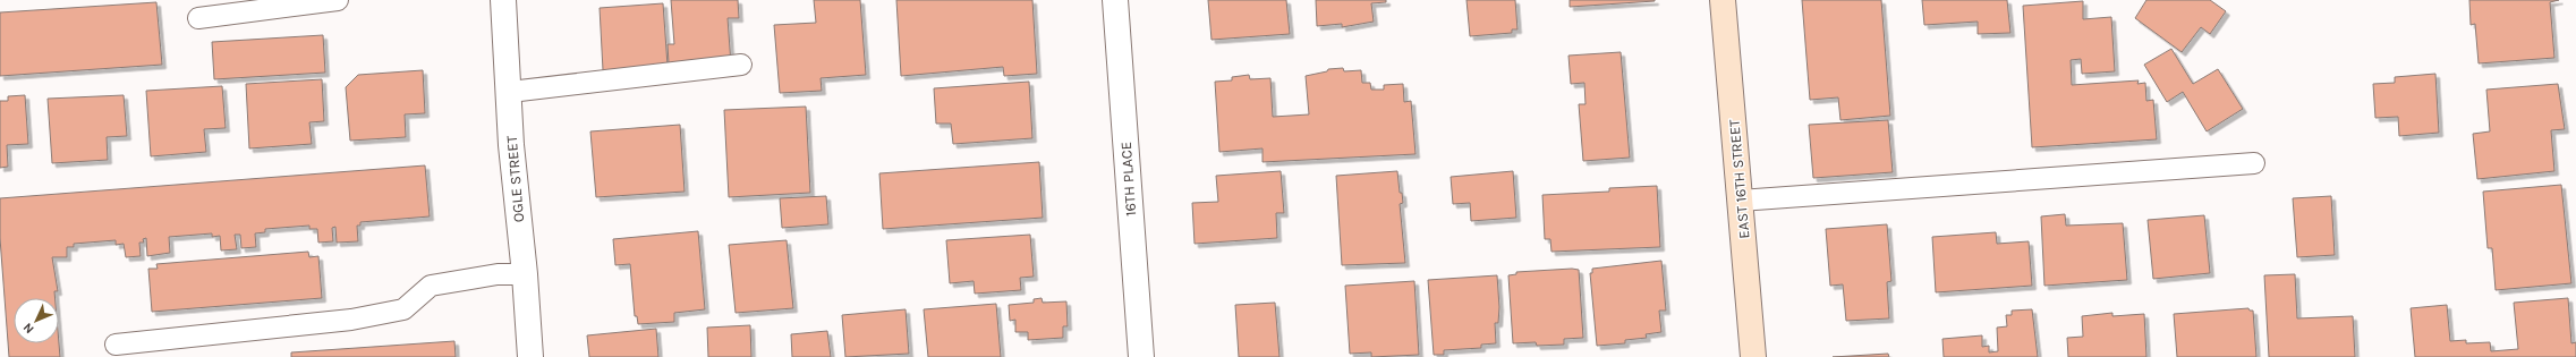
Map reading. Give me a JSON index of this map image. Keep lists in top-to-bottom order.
{
  "streets": {
    "street": ["OGLE STREET", "16TH PLACE", "EAST 16TH STREET"]
  },
  "north": "bottom left"
}
